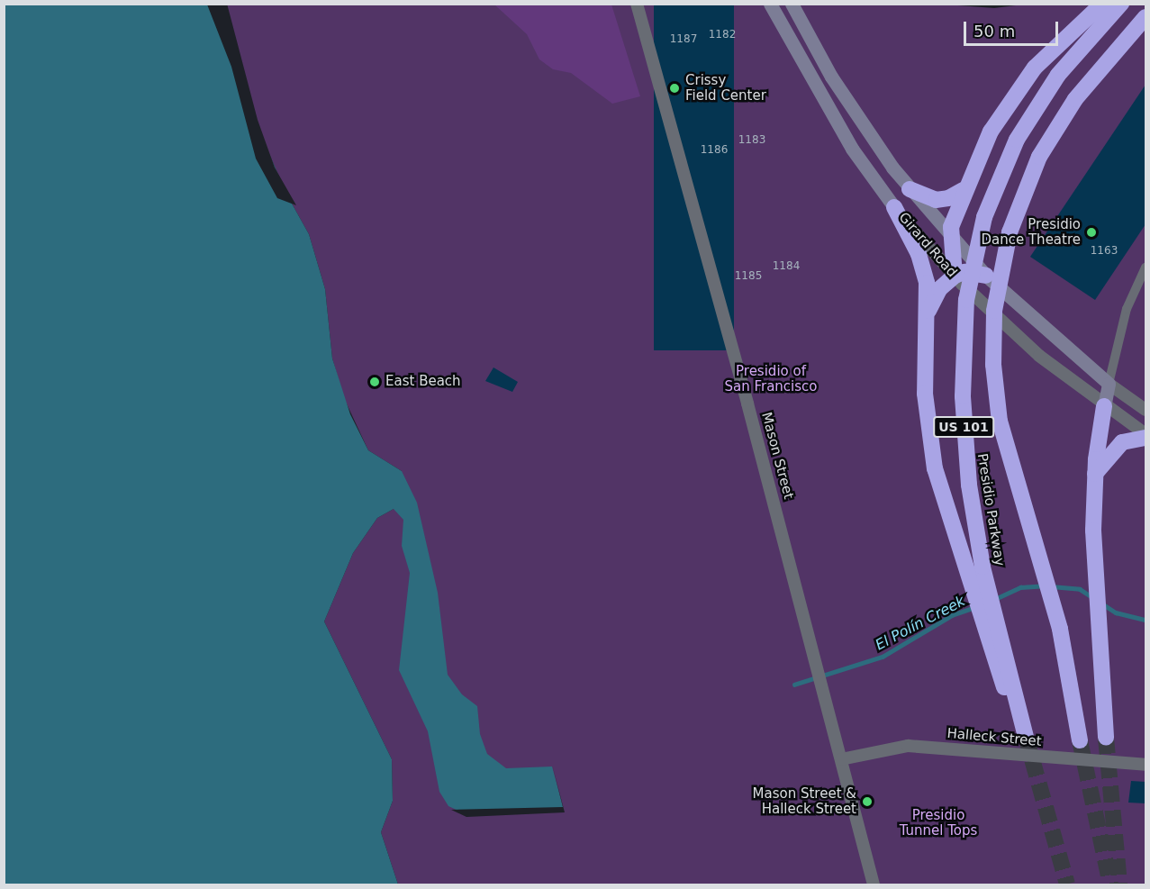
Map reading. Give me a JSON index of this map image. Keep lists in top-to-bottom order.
{
  "streets": {
    "highway": ["US 101", "Presidio Parkway"],
    "main road": ["Girard Road"],
    "street": ["Mason Street", "Halleck Street"]
  },
  "crossings": [
    ["Mason Street", "Halleck Street"]
  ],
  "water": ["El Polín Creek"],
  "parks": ["Presidio of San Francisco", "Presidio Tunnel Tops"],
  "places": [
    "Crissy Field Center",
    "Presidio Dance Theatre",
    "East Beach",
    "Mason Street & Halleck Street"
  ],
  "house_numbers": [
    "1182",
    "1187",
    "1183",
    "1186",
    "1163",
    "1184",
    "1185"
  ],
  "scale_bar": "50 m"
}
